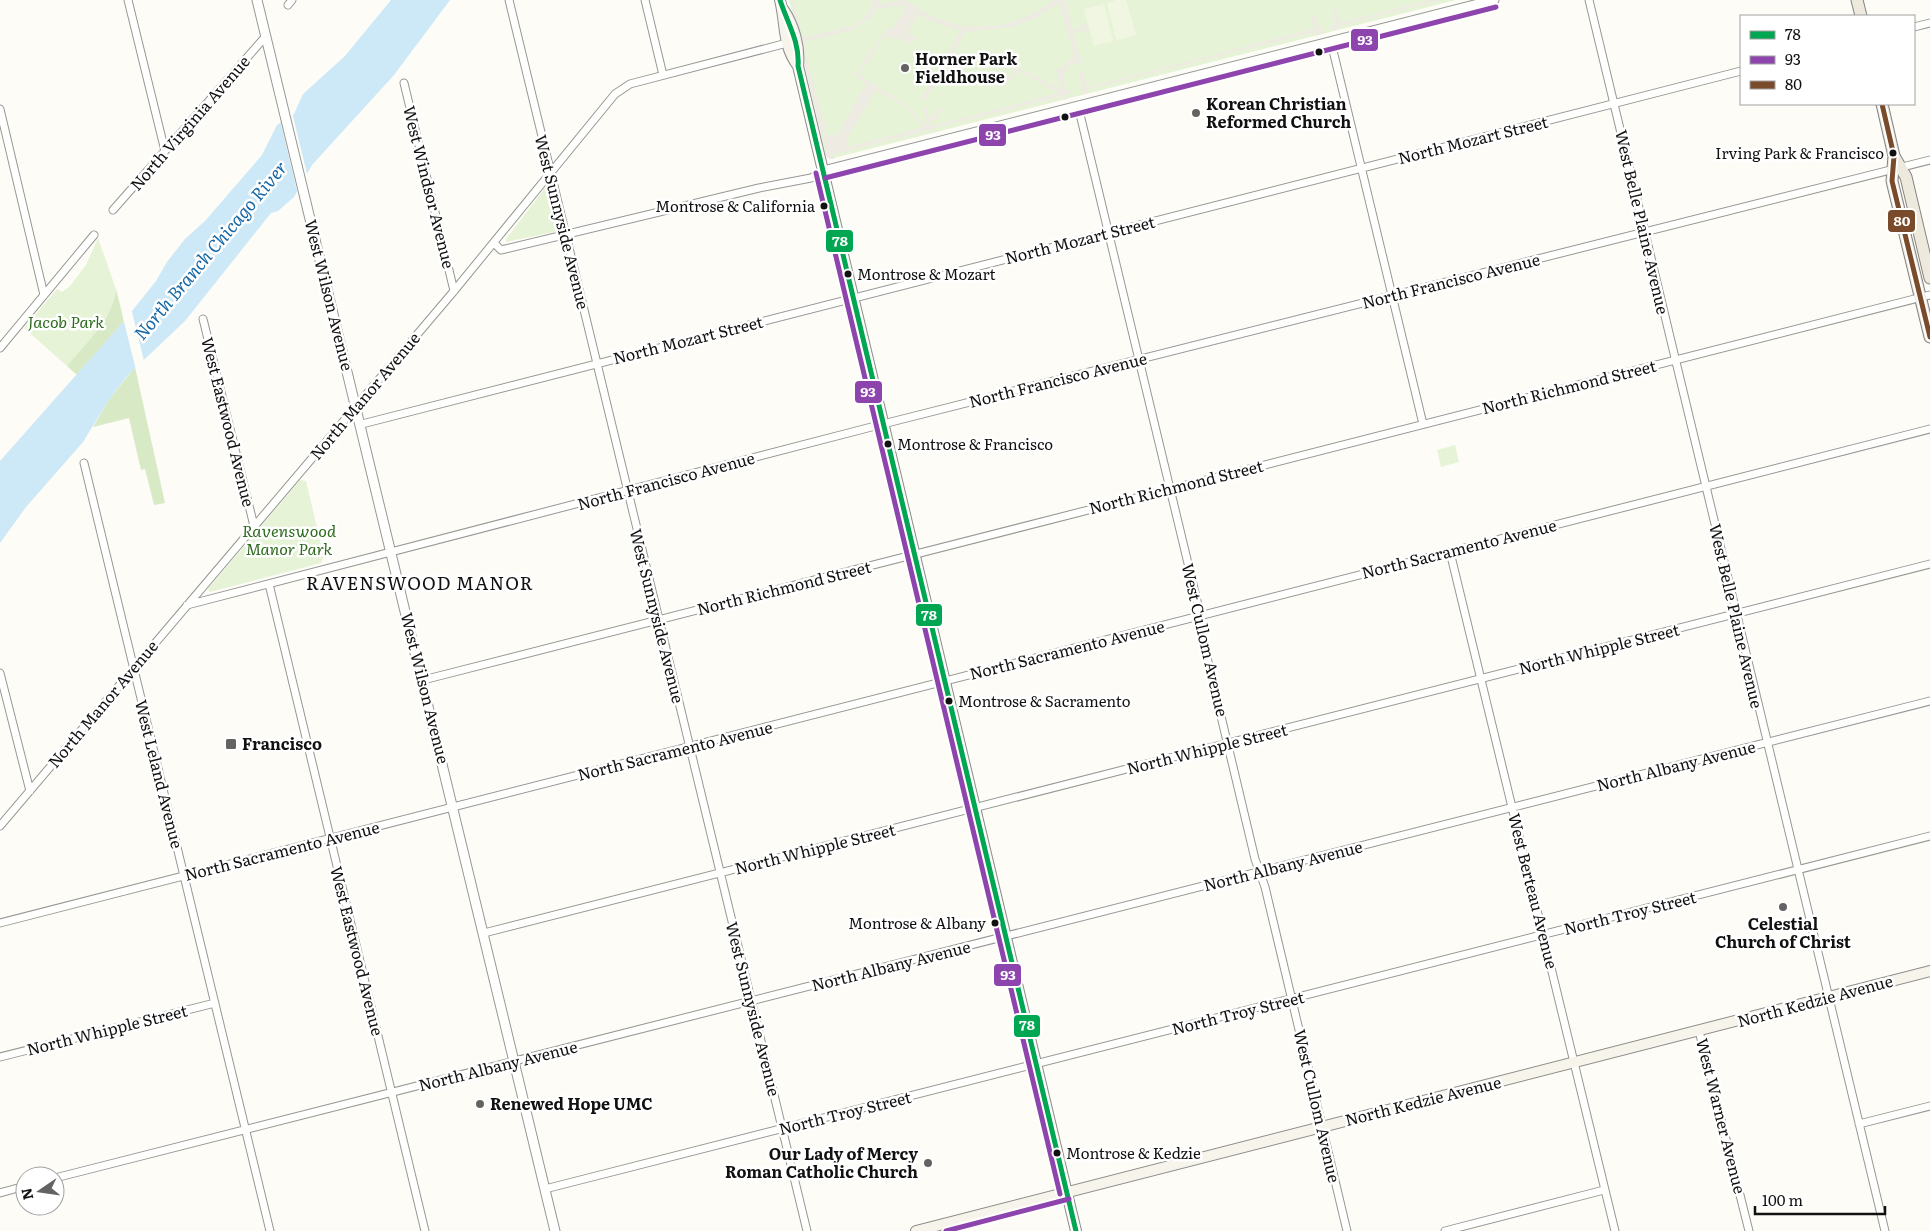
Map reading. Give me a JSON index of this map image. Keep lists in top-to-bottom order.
{
  "streets": {
    "main road": ["North Kedzie Avenue"],
    "street": [
      "North Virginia Avenue",
      "North Mozart Street",
      "West Windsor Avenue",
      "West Sunnyside Avenue",
      "West Belle Plaine Avenue",
      "North Francisco Avenue",
      "West Wilson Avenue",
      "North Richmond Street",
      "North Manor Avenue",
      "West Eastwood Avenue",
      "North Sacramento Avenue",
      "West Cullom Avenue",
      "North Whipple Street",
      "North Albany Avenue",
      "West Leland Avenue",
      "West Berteau Avenue",
      "North Troy Street",
      "West Warner Avenue"
    ]
  },
  "crossings": [
    ["North Virginia Avenue", "West Wilson Avenue"],
    ["North Mozart Street", "West Sunnyside Avenue"],
    ["North Mozart Street", "West Belle Plaine Avenue"],
    ["North Mozart Street", "West Wilson Avenue"],
    ["North Mozart Street", "West Cullom Avenue"],
    ["West Windsor Avenue", "North Manor Avenue"],
    ["West Sunnyside Avenue", "North Francisco Avenue"],
    ["West Sunnyside Avenue", "North Richmond Street"],
    ["West Sunnyside Avenue", "North Manor Avenue"],
    ["West Sunnyside Avenue", "North Sacramento Avenue"],
    ["West Sunnyside Avenue", "North Whipple Street"],
    ["West Sunnyside Avenue", "North Albany Avenue"],
    ["West Sunnyside Avenue", "North Troy Street"],
    ["West Belle Plaine Avenue", "North Francisco Avenue"],
    ["West Belle Plaine Avenue", "North Richmond Street"],
    ["West Belle Plaine Avenue", "North Sacramento Avenue"],
    ["West Belle Plaine Avenue", "North Whipple Street"],
    ["West Belle Plaine Avenue", "North Albany Avenue"],
    ["West Belle Plaine Avenue", "North Troy Street"],
    ["West Belle Plaine Avenue", "North Kedzie Avenue"],
    ["North Francisco Avenue", "West Wilson Avenue"],
    ["North Francisco Avenue", "North Manor Avenue"],
    ["North Francisco Avenue", "West Eastwood Avenue"],
    ["North Francisco Avenue", "West Cullom Avenue"],
    ["West Wilson Avenue", "North Richmond Street"],
    ["West Wilson Avenue", "North Manor Avenue"],
    ["West Wilson Avenue", "North Sacramento Avenue"],
    ["West Wilson Avenue", "North Whipple Street"],
    ["West Wilson Avenue", "North Albany Avenue"],
    ["West Wilson Avenue", "North Troy Street"],
    ["North Richmond Street", "West Cullom Avenue"],
    ["North Manor Avenue", "West Eastwood Avenue"],
    ["North Manor Avenue", "West Leland Avenue"],
    ["West Eastwood Avenue", "North Sacramento Avenue"],
    ["West Eastwood Avenue", "North Albany Avenue"],
    ["North Sacramento Avenue", "West Cullom Avenue"],
    ["North Sacramento Avenue", "West Leland Avenue"],
    ["North Sacramento Avenue", "West Berteau Avenue"],
    ["West Cullom Avenue", "North Whipple Street"],
    ["West Cullom Avenue", "North Albany Avenue"],
    ["West Cullom Avenue", "North Troy Street"],
    ["West Cullom Avenue", "North Kedzie Avenue"],
    ["North Whipple Street", "West Leland Avenue"],
    ["North Whipple Street", "West Berteau Avenue"],
    ["North Albany Avenue", "West Leland Avenue"],
    ["North Albany Avenue", "West Berteau Avenue"],
    ["West Berteau Avenue", "North Troy Street"],
    ["West Berteau Avenue", "North Kedzie Avenue"],
    ["North Kedzie Avenue", "West Warner Avenue"]
  ],
  "districts": ["RAVENSWOOD MANOR"],
  "water": ["North Branch Chicago River"],
  "parks": ["Jacob Park", "Ravenswood Manor Park"],
  "places": {
    "other": [
      "Horner Park Fieldhouse",
      "Korean Christian Reformed Church",
      "Irving Park & Francisco",
      "Montrose & California",
      "Montrose & Mozart",
      "Montrose & Francisco",
      "Montrose & Sacramento",
      "Celestial Church of Christ",
      "Montrose & Albany",
      "Renewed Hope UMC",
      "Montrose & Kedzie",
      "Our Lady of Mercy Roman Catholic Church"
    ],
    "transit": ["Francisco"]
  },
  "lines": ["transit line 78", "transit line 93", "transit line 80"],
  "legend": ["78", "93", "80"],
  "scale_bar": "100 m",
  "north": "left"
}
